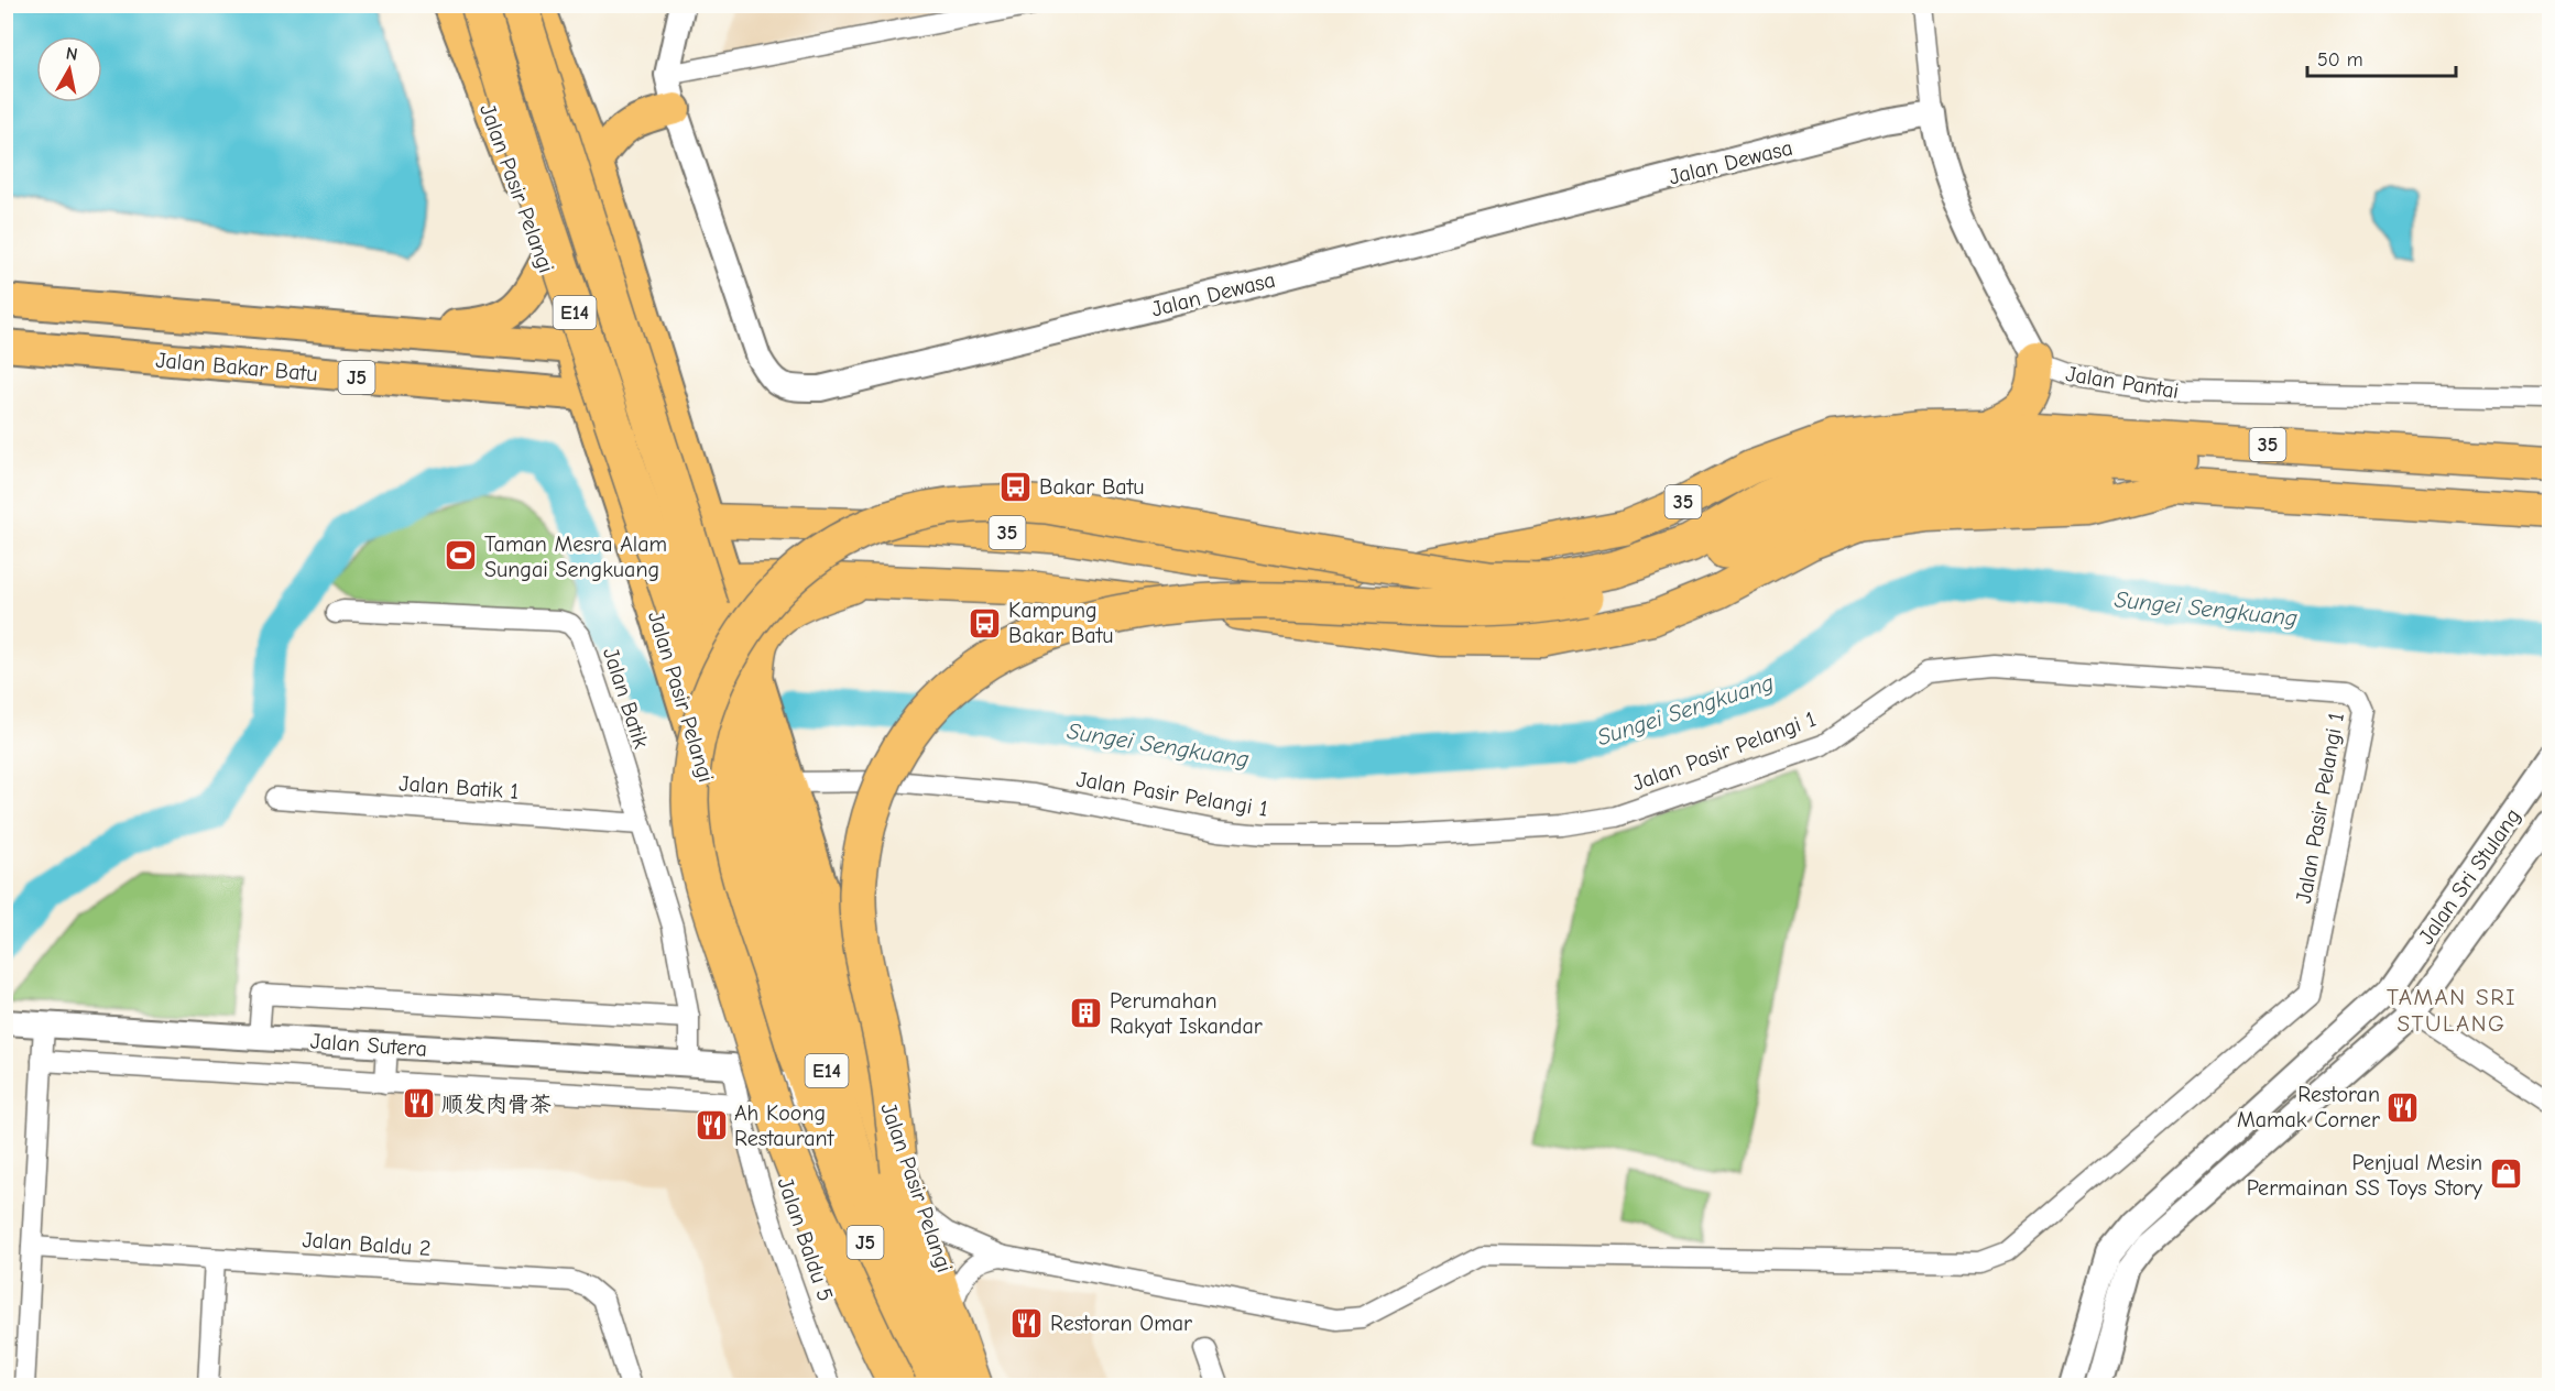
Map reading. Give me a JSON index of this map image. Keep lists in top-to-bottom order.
{
  "streets": {
    "highway": ["E14", "35"],
    "main road": ["Jalan Pasir Pelangi", "Jalan Bakar Batu", "J5"],
    "street": [
      "Jalan Dewasa",
      "Jalan Pantai",
      "Jalan Batik",
      "Jalan Pasir Pelangi 1",
      "Jalan Batik 1",
      "Jalan Sri Stulang",
      "Jalan Sutera",
      "Jalan Baldu 5",
      "Jalan Baldu 2"
    ]
  },
  "crossings": [
    ["Jalan Dewasa", "Jalan Pantai"],
    ["Jalan Pasir Pelangi", "Jalan Bakar Batu"],
    ["Jalan Pasir Pelangi", "J5"],
    ["Jalan Pasir Pelangi", "35"],
    ["Jalan Pasir Pelangi", "Jalan Pasir Pelangi 1"],
    ["Jalan Pasir Pelangi", "Jalan Sutera"],
    ["Jalan Batik", "Jalan Batik 1"],
    ["Jalan Batik", "Jalan Sutera"],
    ["Jalan Sutera", "Jalan Baldu 5"]
  ],
  "districts": ["TAMAN SRI STULANG"],
  "water": ["Sungei Sengkuang"],
  "places": {
    "bus stop": ["Bakar Batu", "Kampung Bakar Batu"],
    "sports": ["Taman Mesra Alam Sungai Sengkuang"],
    "building": ["Perumahan Rakyat Iskandar"],
    "restaurant": [
      "顺发肉骨茶",
      "Restoran Mamak Corner",
      "Ah Koong Restaurant",
      "Restoran Omar"
    ],
    "shop": ["Penjual Mesin Permainan SS Toys Story"]
  },
  "scale_bar": "50 m",
  "north": "top"
}
